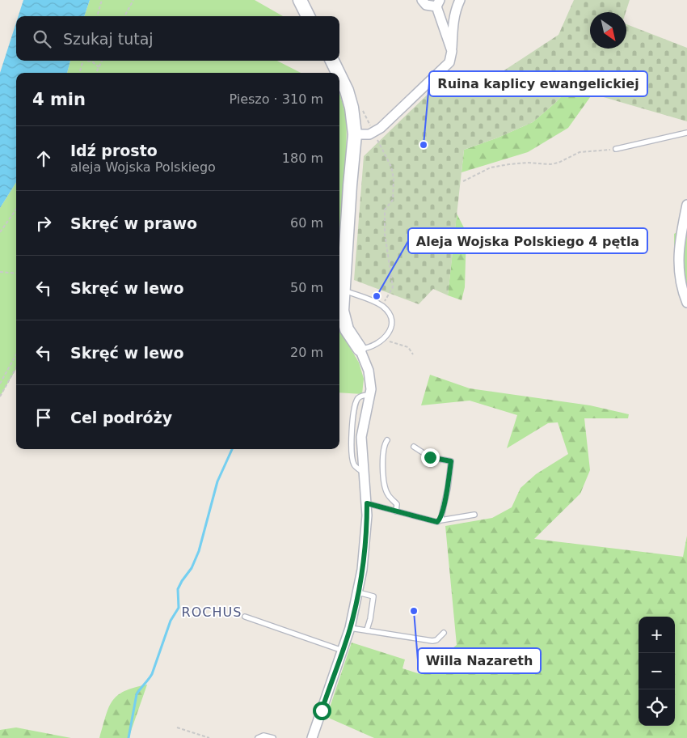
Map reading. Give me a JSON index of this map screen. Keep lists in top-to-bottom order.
{
  "districts": ["ROCHUS"],
  "places": ["Ruina kaplicy ewangelickiej", "Aleja Wojska Polskiego 4 pętla", "Willa Nazareth"],
  "north": "bottom right",
  "page": {
    "search": "Szukaj tutaj",
    "heading": ["4 min", "Pieszo · 310 m"],
    "list": [
      ["Idź prosto", "aleja Wojska Polskiego", "180 m"],
      ["Skręć w prawo", "60 m"],
      ["Skręć w lewo", "50 m"],
      ["Skręć w lewo", "20 m"],
      "Cel podróży"
    ],
    "map_buttons": ["+", "−"]
  }
}
